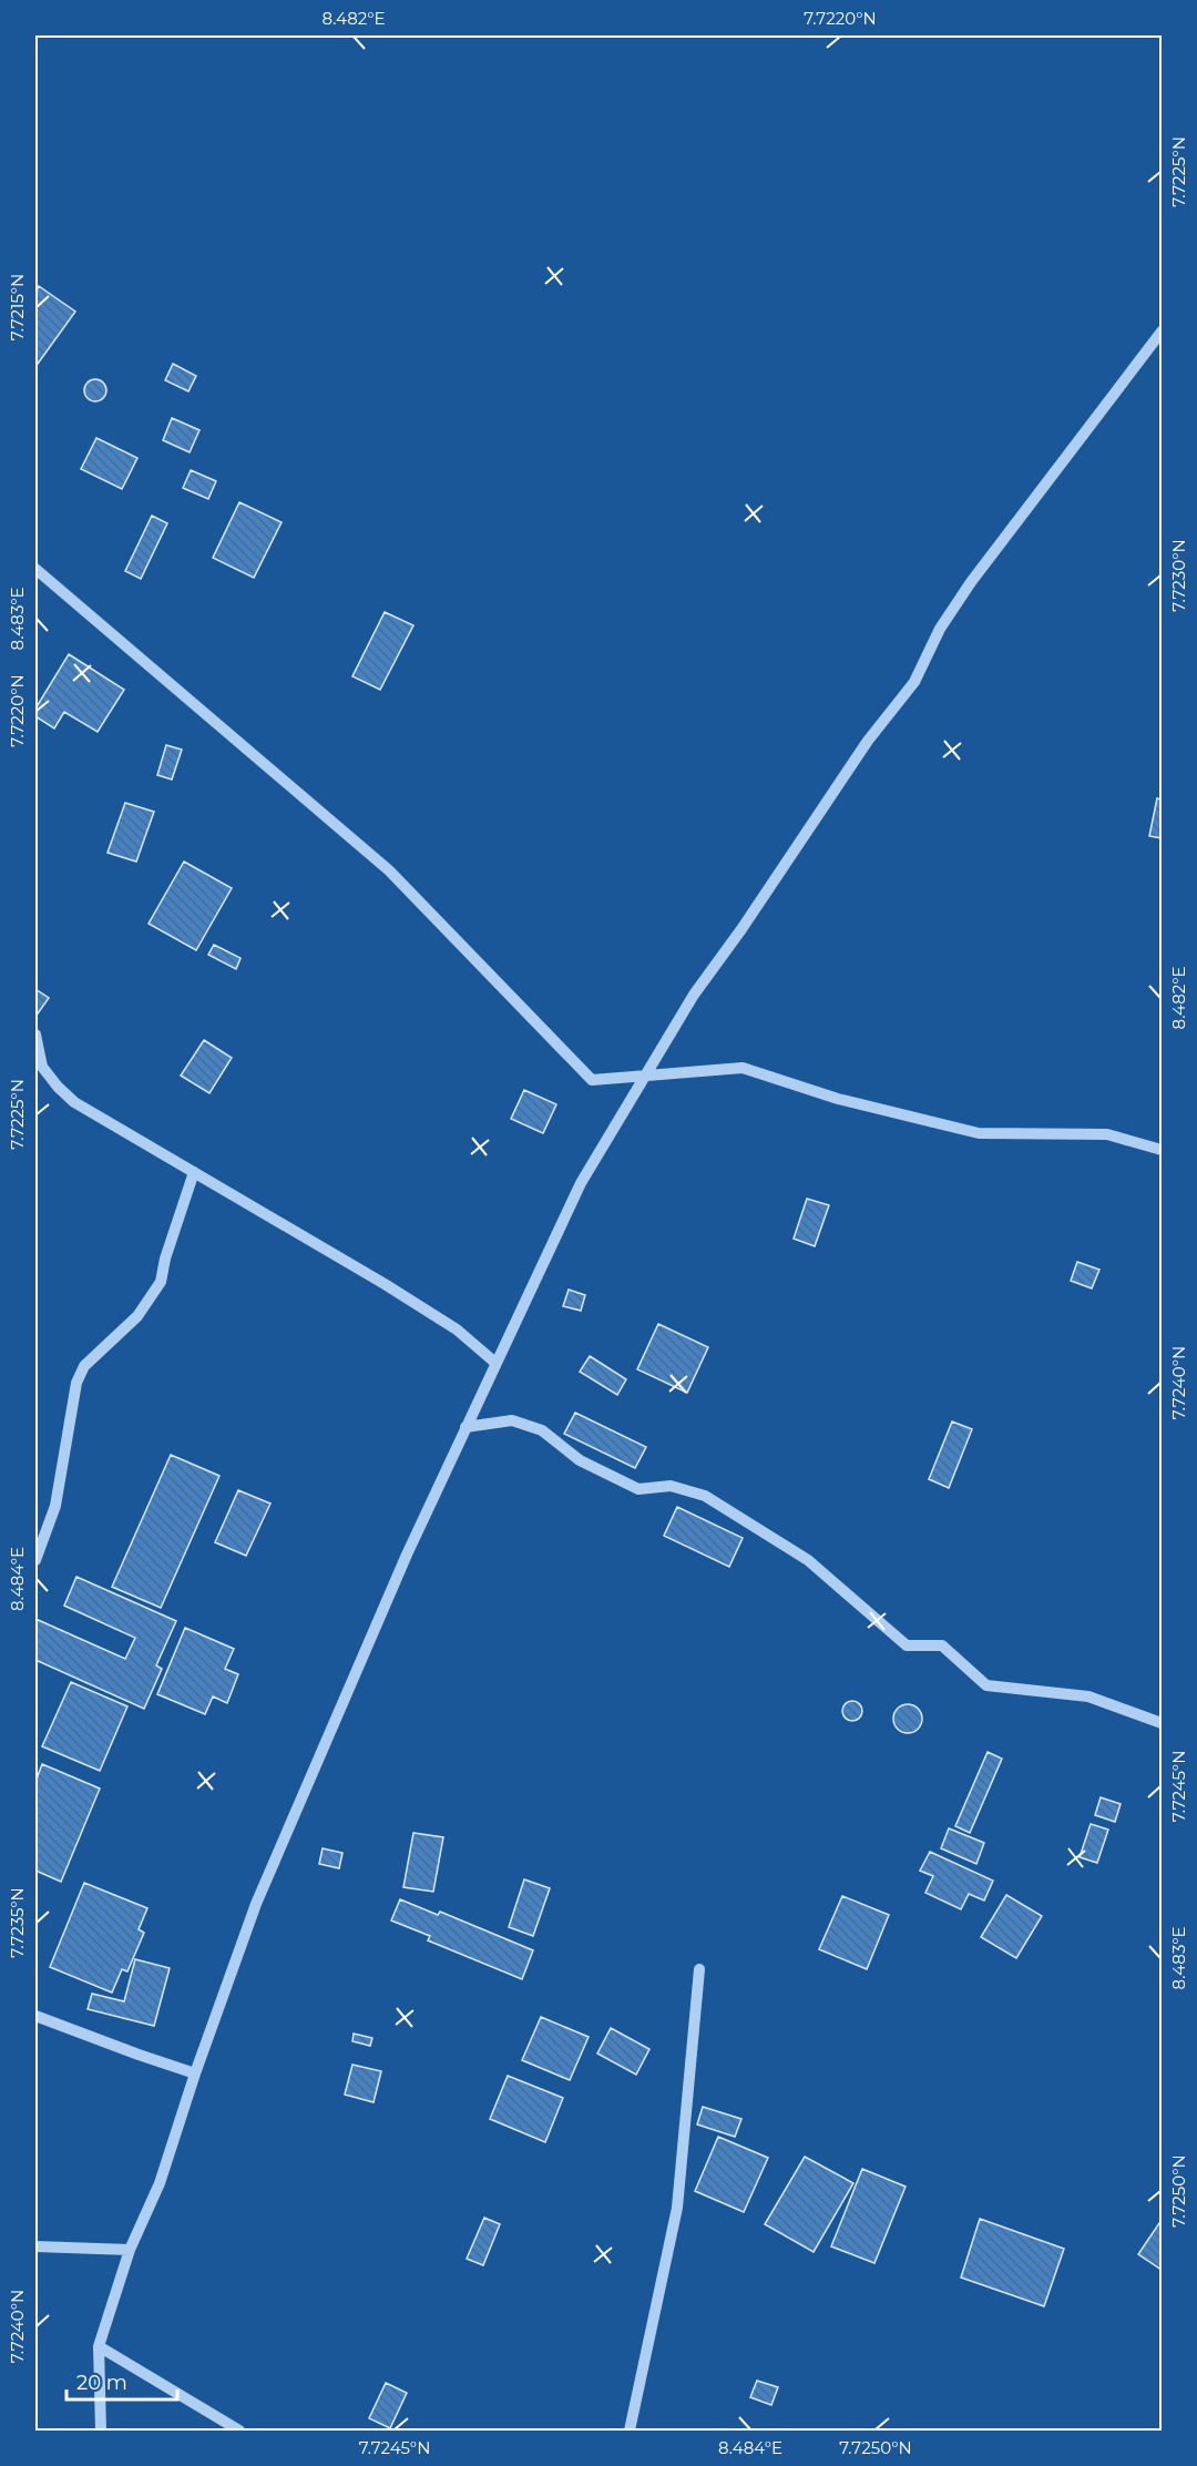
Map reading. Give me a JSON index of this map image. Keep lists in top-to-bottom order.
{
  "scale_bar": "20 m",
  "coordinates": [
    "8.482°E",
    "7.7220°N",
    "7.7225°N",
    "7.7215°N",
    "7.7230°N",
    "8.483°E",
    "7.7240°N",
    "8.484°E",
    "7.7245°N",
    "7.7235°N",
    "7.7250°N"
  ]
}
